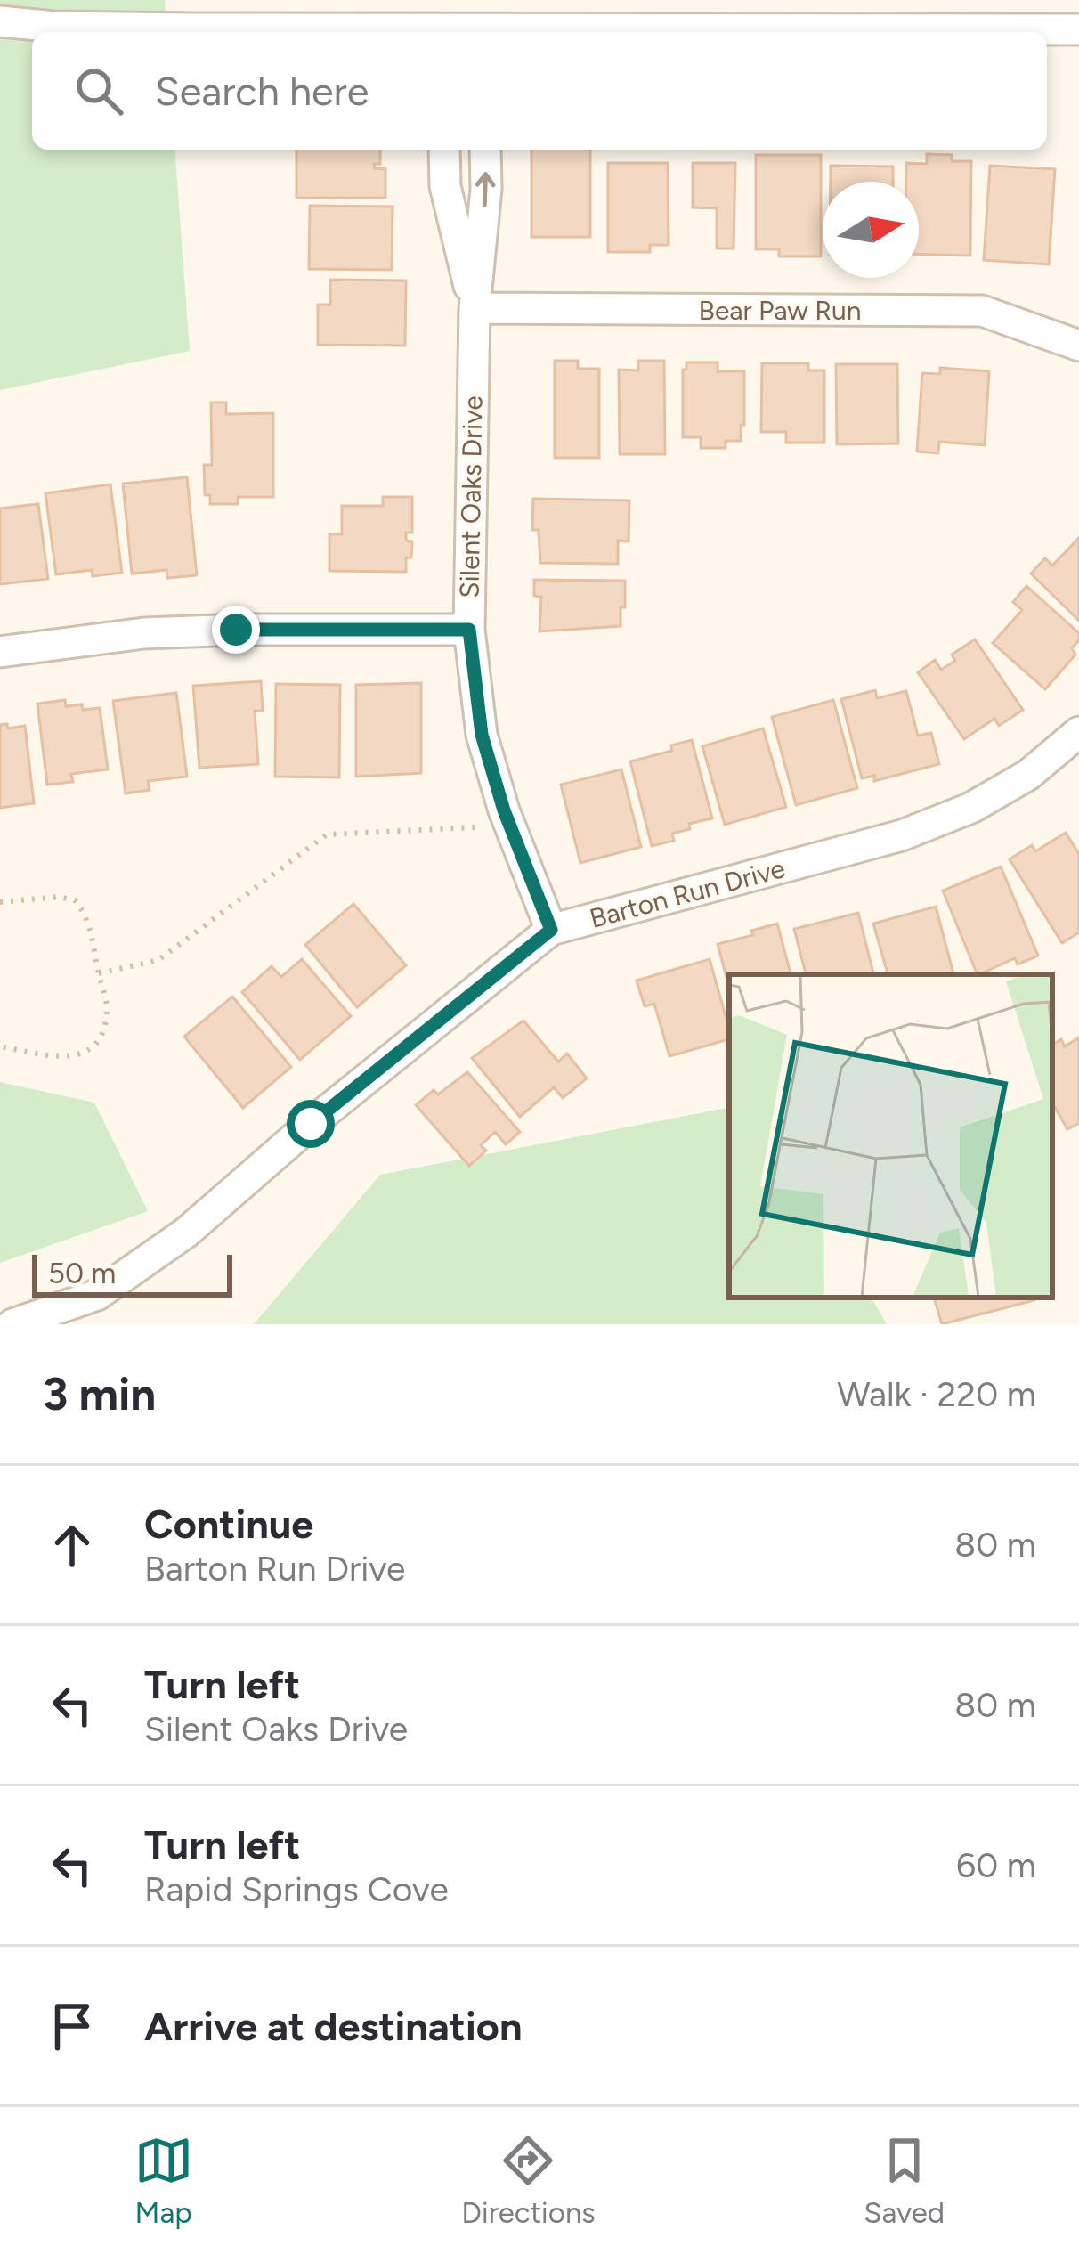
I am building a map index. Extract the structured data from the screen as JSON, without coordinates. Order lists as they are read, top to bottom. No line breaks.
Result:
{"streets":{"street":["Bear Paw Run","Silent Oaks Drive","Barton Run Drive"]},"crossings":[["Bear Paw Run","Silent Oaks Drive"],["Silent Oaks Drive","Barton Run Drive"]],"scale_bar":"50 m","north":"right","page":{"search":"Search here","scale":"50 m","heading":["3 min","Walk · 220 m"],"list":[["Continue","Barton Run Drive","80 m"],["Turn left","Silent Oaks Drive","80 m"],["Turn left","Rapid Springs Cove","60 m"],"Arrive at destination"],"nav":["Map","Directions","Saved"]}}
